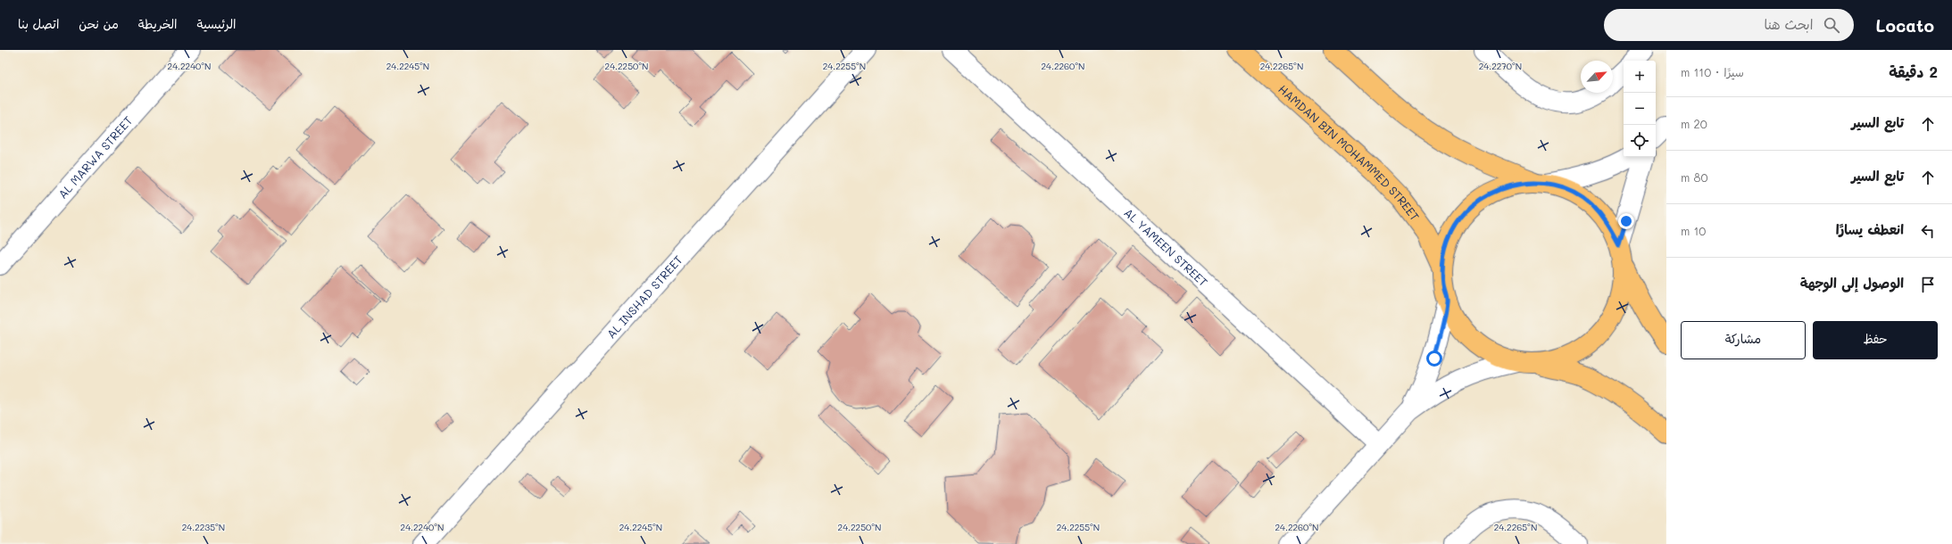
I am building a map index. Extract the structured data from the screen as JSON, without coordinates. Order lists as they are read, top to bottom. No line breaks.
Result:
{"streets":{"main road":["HAMDAN BIN MOHAMMED STREET"],"street":["AL MARWA STREET","AL YAMEEN STREET","AL INSHAD STREET"]},"north":"top right","page":{"header":"Locato","search":"ابحث هنا","nav":["الرئيسية","الخريطة","من نحن","اتصل بنا"],"heading":["2 دقيقة","سيرًا · 110 m"],"map_buttons":["+","−"],"list":[["تابع السير","20 m"],["تابع السير","80 m"],["انعطف يسارًا","10 m"],"الوصول إلى الوجهة"],"buttons":["حفظ","مشاركة"]},"coordinates":["24.2270°N","24.2240°N","24.2245°N","24.2250°N","24.2255°N","24.2260°N","24.2265°N","24.2235°N"]}
